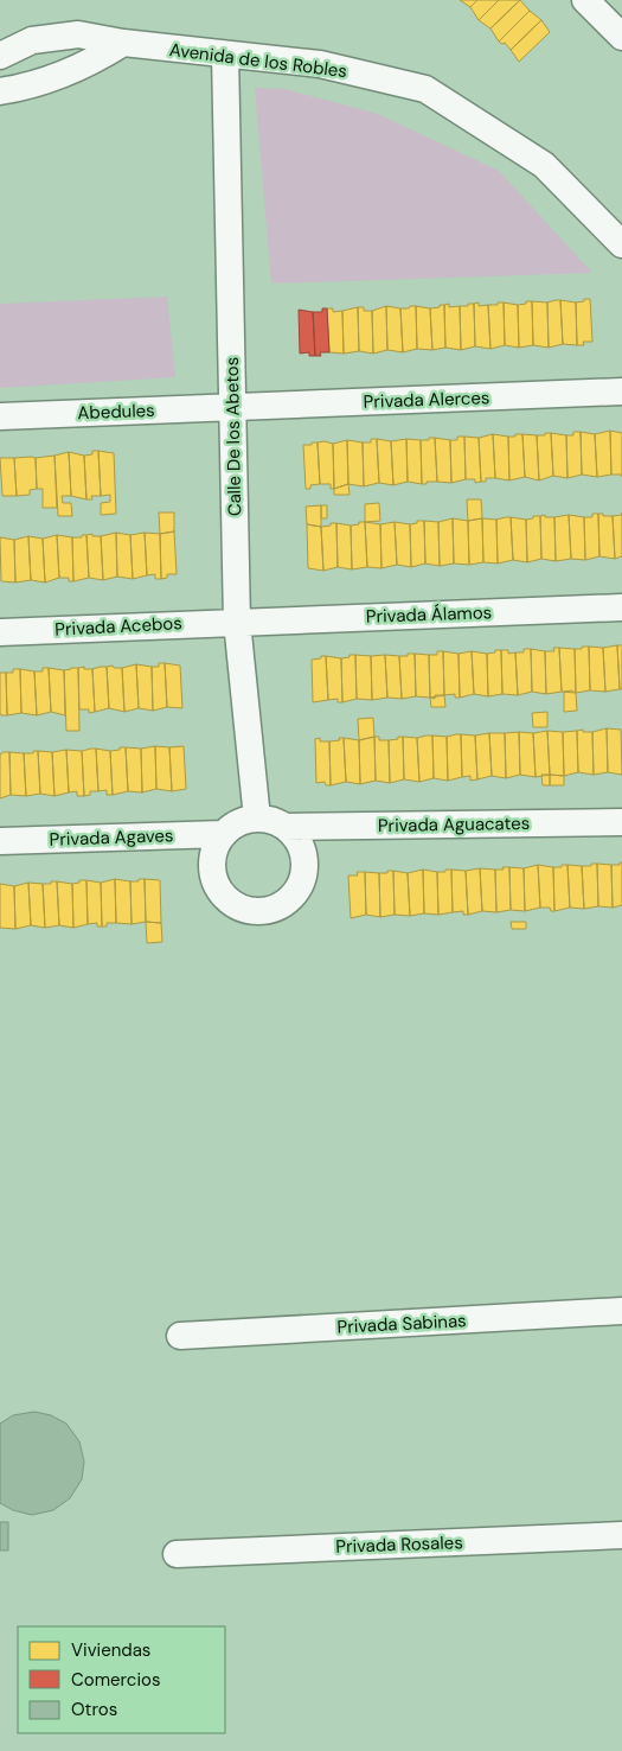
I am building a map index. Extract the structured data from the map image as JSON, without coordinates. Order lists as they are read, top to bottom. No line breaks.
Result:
{"streets":{"street":["Avenida de los Robles","Privada Alerces","Abedules","Calle De los Abetos","Privada Álamos","Privada Acebos","Privada Aguacates","Privada Agaves","Privada Sabinas","Privada Rosales"]},"crossings":[["Avenida de los Robles","Calle De los Abetos"],["Privada Alerces","Abedules"],["Privada Alerces","Calle De los Abetos"],["Abedules","Calle De los Abetos"],["Calle De los Abetos","Privada Álamos"],["Calle De los Abetos","Privada Acebos"],["Calle De los Abetos","Privada Aguacates"],["Calle De los Abetos","Privada Agaves"],["Privada Álamos","Privada Acebos"],["Privada Aguacates","Privada Agaves"]],"legend":["Viviendas","Comercios","Otros"]}
